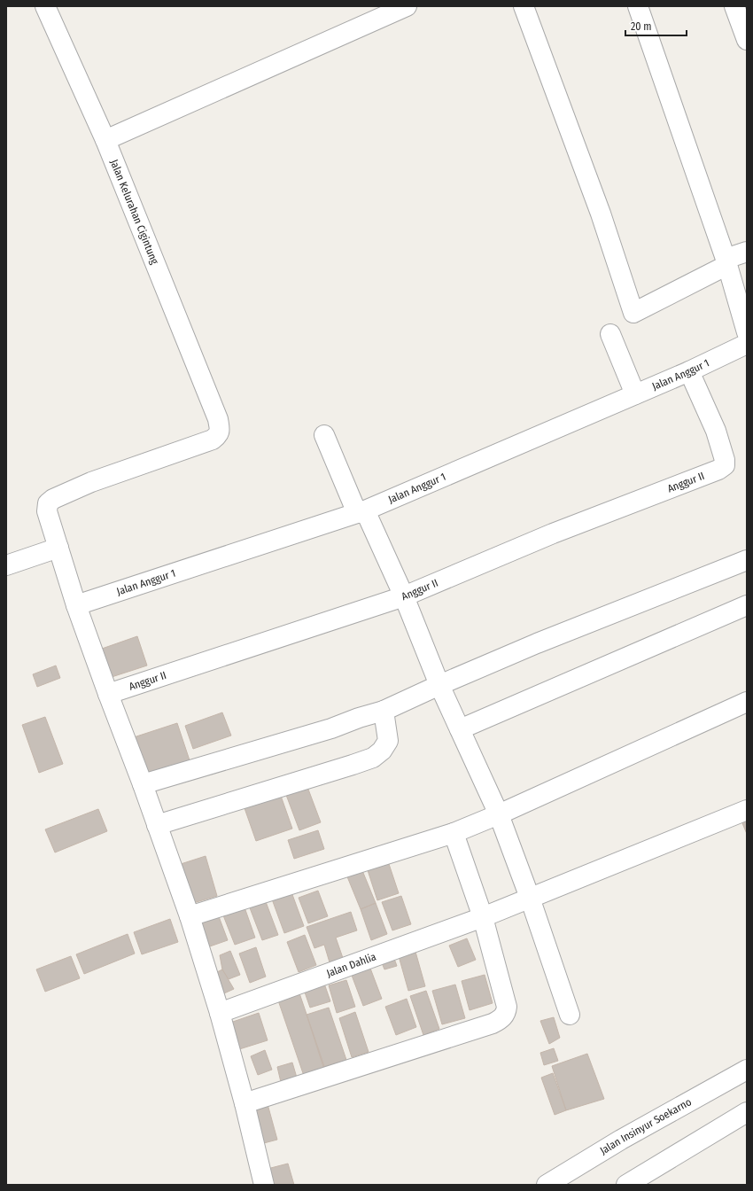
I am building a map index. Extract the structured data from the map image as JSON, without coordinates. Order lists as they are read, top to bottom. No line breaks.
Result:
{"streets":{"street":["Jalan Kelurahan Cigintung","Jalan Anggur 1","Anggur II","Jalan Dahlia","Jalan Insinyur Soekarno"]},"crossings":[["Jalan Anggur 1","Anggur II"]],"scale_bar":"20 m"}
